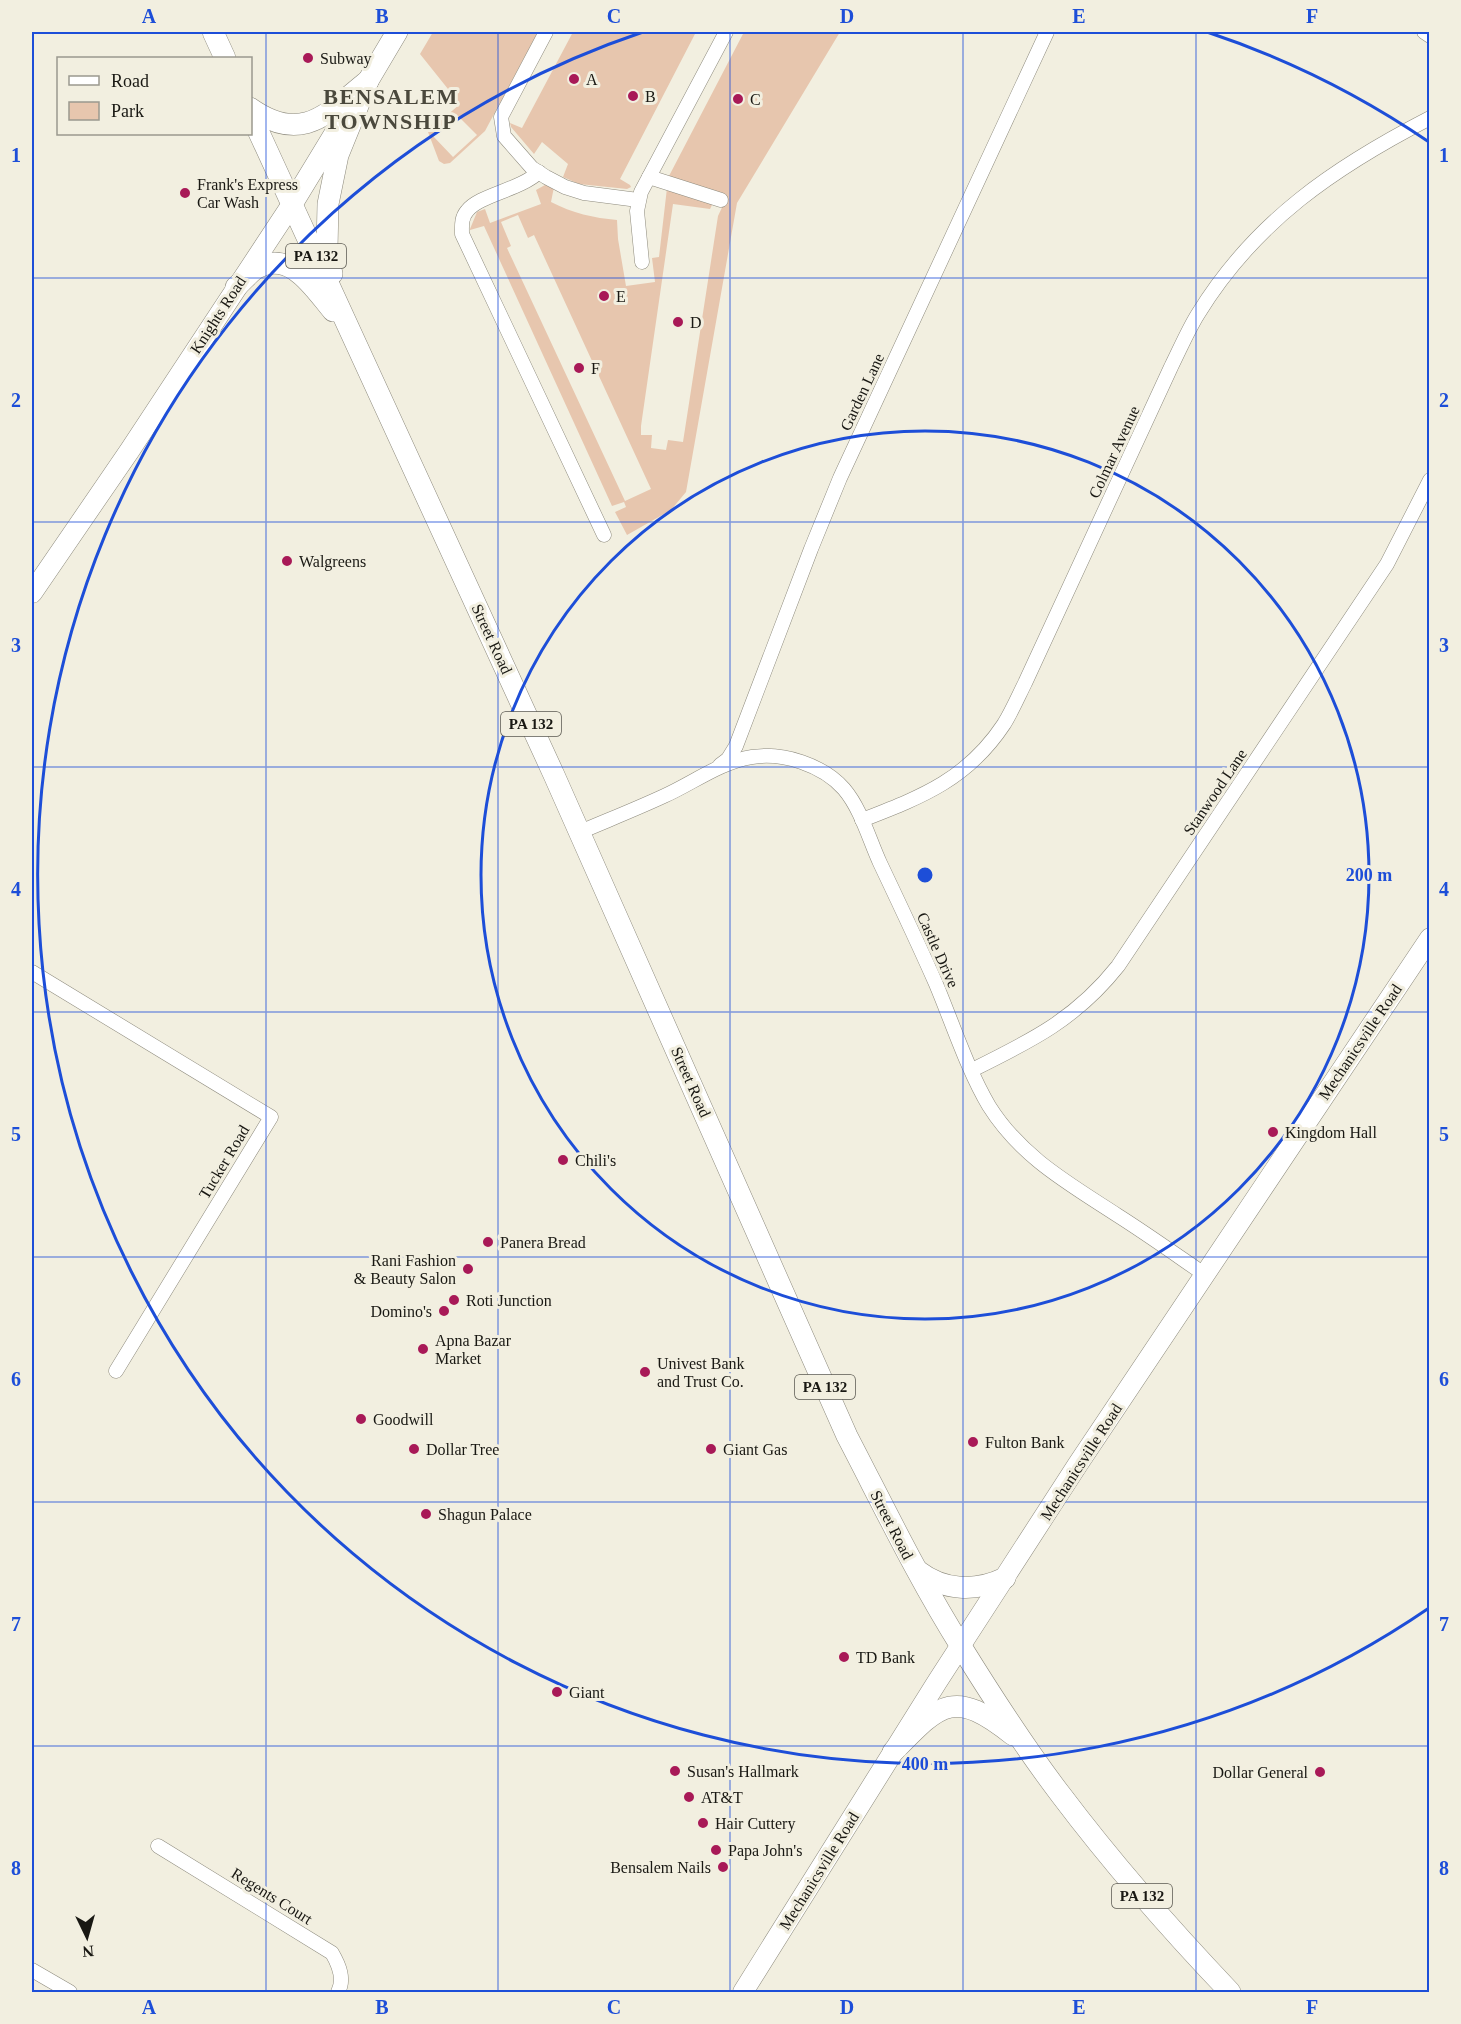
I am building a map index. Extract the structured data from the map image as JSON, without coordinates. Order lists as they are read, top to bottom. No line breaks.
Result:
{"streets":{"main road":["PA 132","Knights Road","Street Road"],"street":["Garden Lane","Colmar Avenue","Stanwood Lane","Castle Drive","Mechanicsville Road","Tucker Road","Regents Court"]},"crossings":[["Knights Road","Street Road"],["Garden Lane","Castle Drive"],["Colmar Avenue","Castle Drive"],["Street Road","Castle Drive"],["Street Road","Mechanicsville Road"],["Stanwood Lane","Castle Drive"],["Castle Drive","Mechanicsville Road"]],"districts":["BENSALEM TOWNSHIP"],"places":["Subway","A","B","C","Frank's Express Car Wash","E","D","F","Walgreens","Kingdom Hall","Chili's","Panera Bread","Rani Fashion & Beauty Salon","Roti Junction","Domino's","Apna Bazar Market","Univest Bank and Trust Co.","Goodwill","Fulton Bank","Dollar Tree","Giant Gas","Shagun Palace","TD Bank","Giant","Susan's Hallmark","Dollar General","AT&T","Hair Cuttery","Papa John's","Bensalem Nails"],"legend":["Road","Park"],"north":"bottom","grid":{"columns":["A","B","C","D","E","F"],"rows":["1","2","3","4","5","6","7","8"]},"rings":["200 m","400 m"]}
